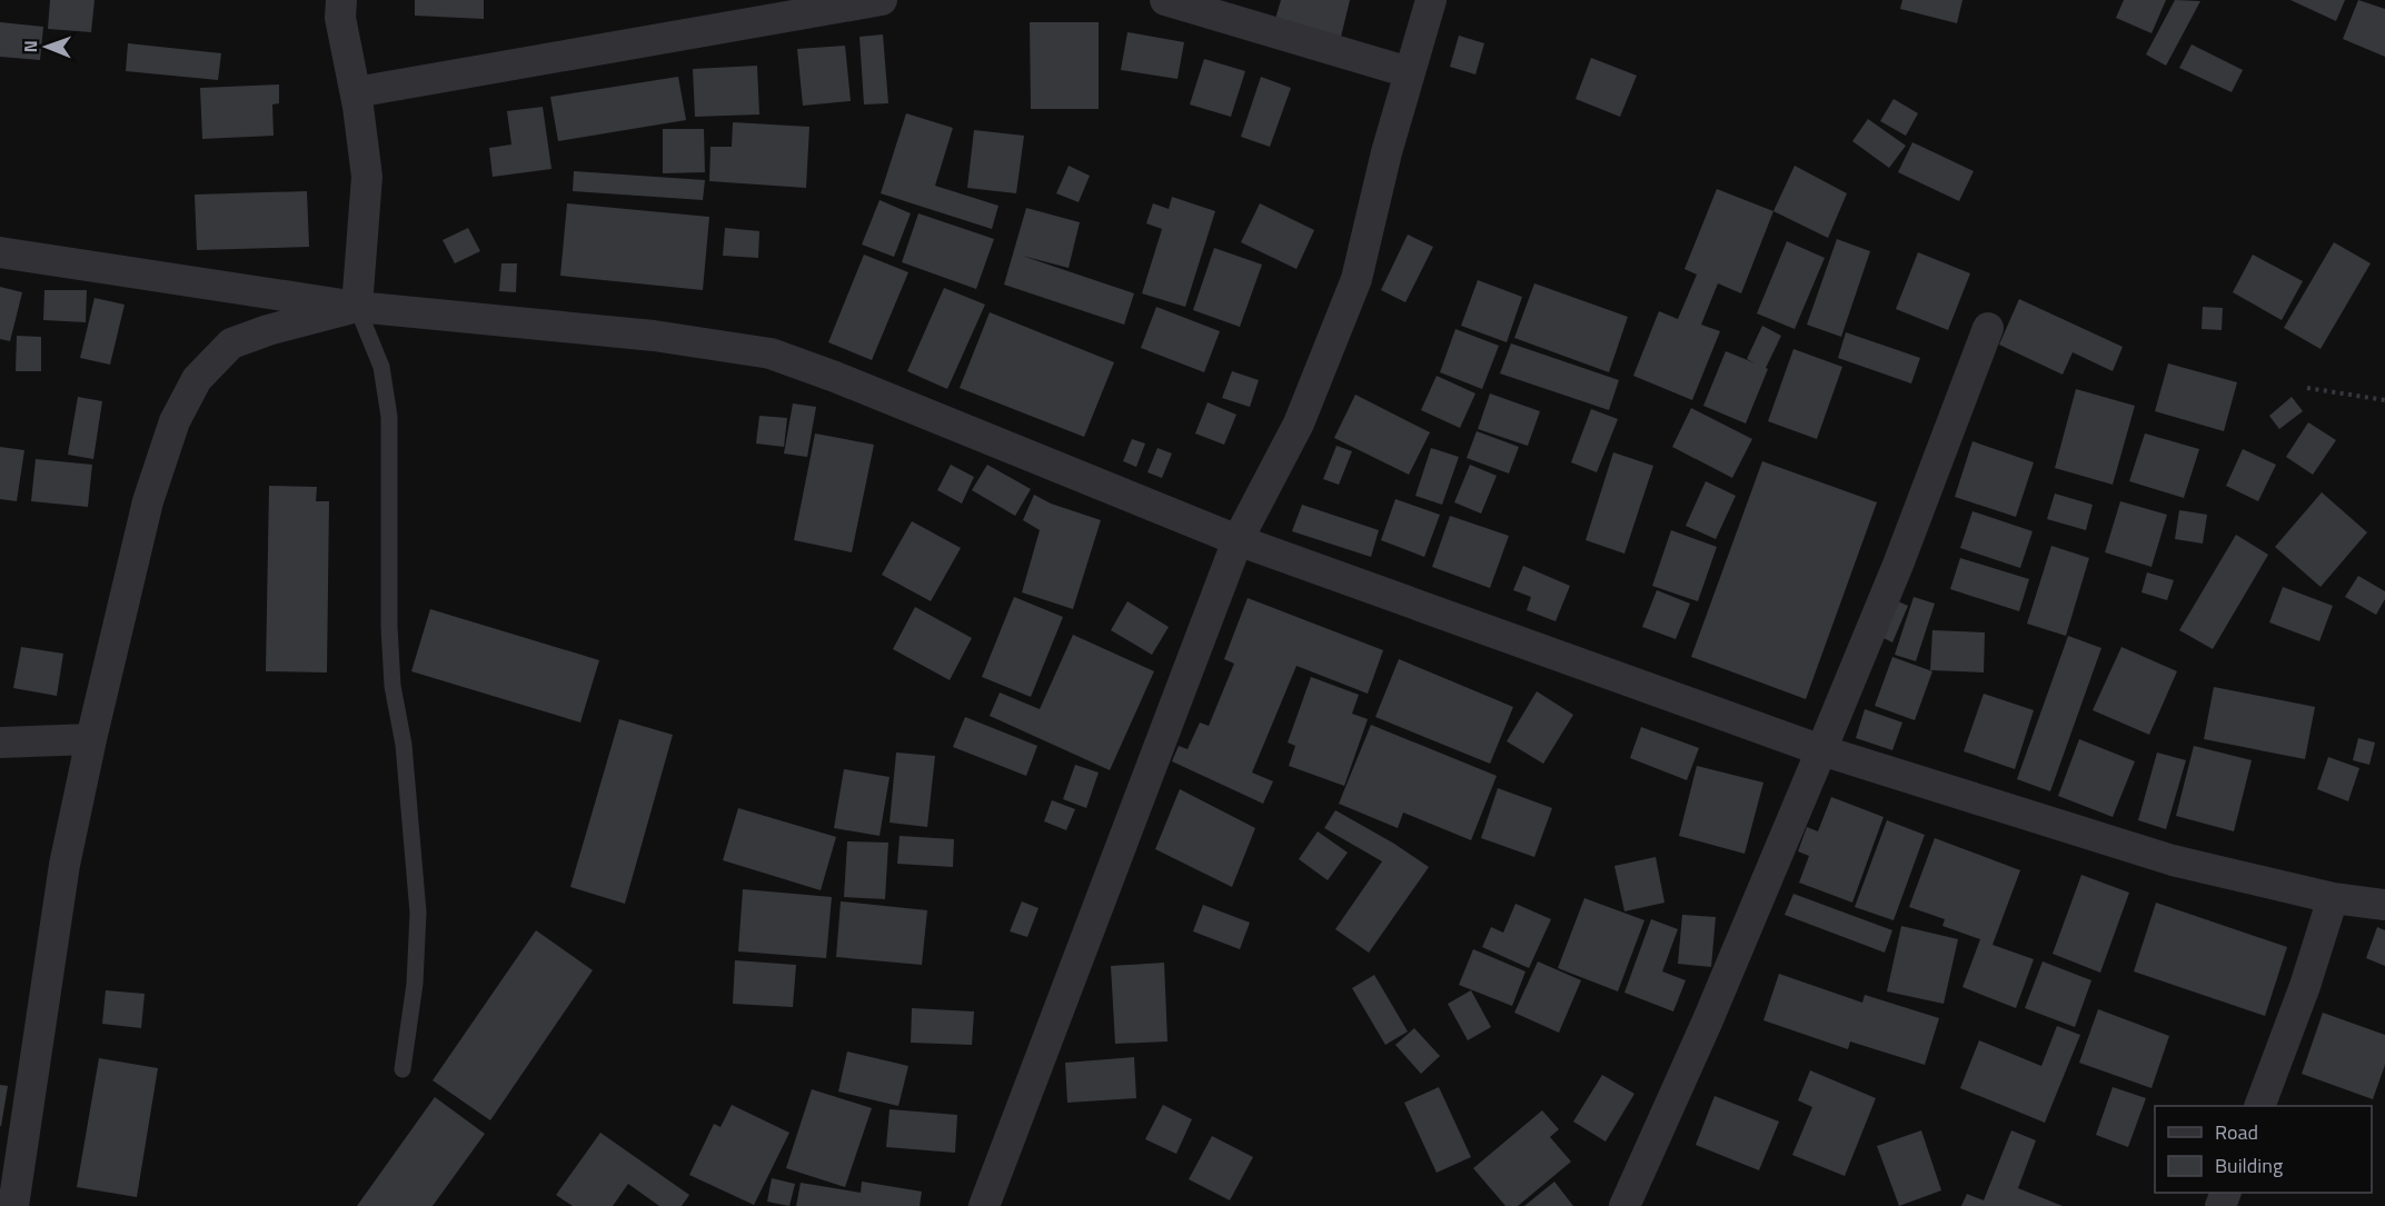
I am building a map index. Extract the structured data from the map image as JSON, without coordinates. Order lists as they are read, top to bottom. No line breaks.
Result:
{"legend":["Road","Building"],"north":"left"}
